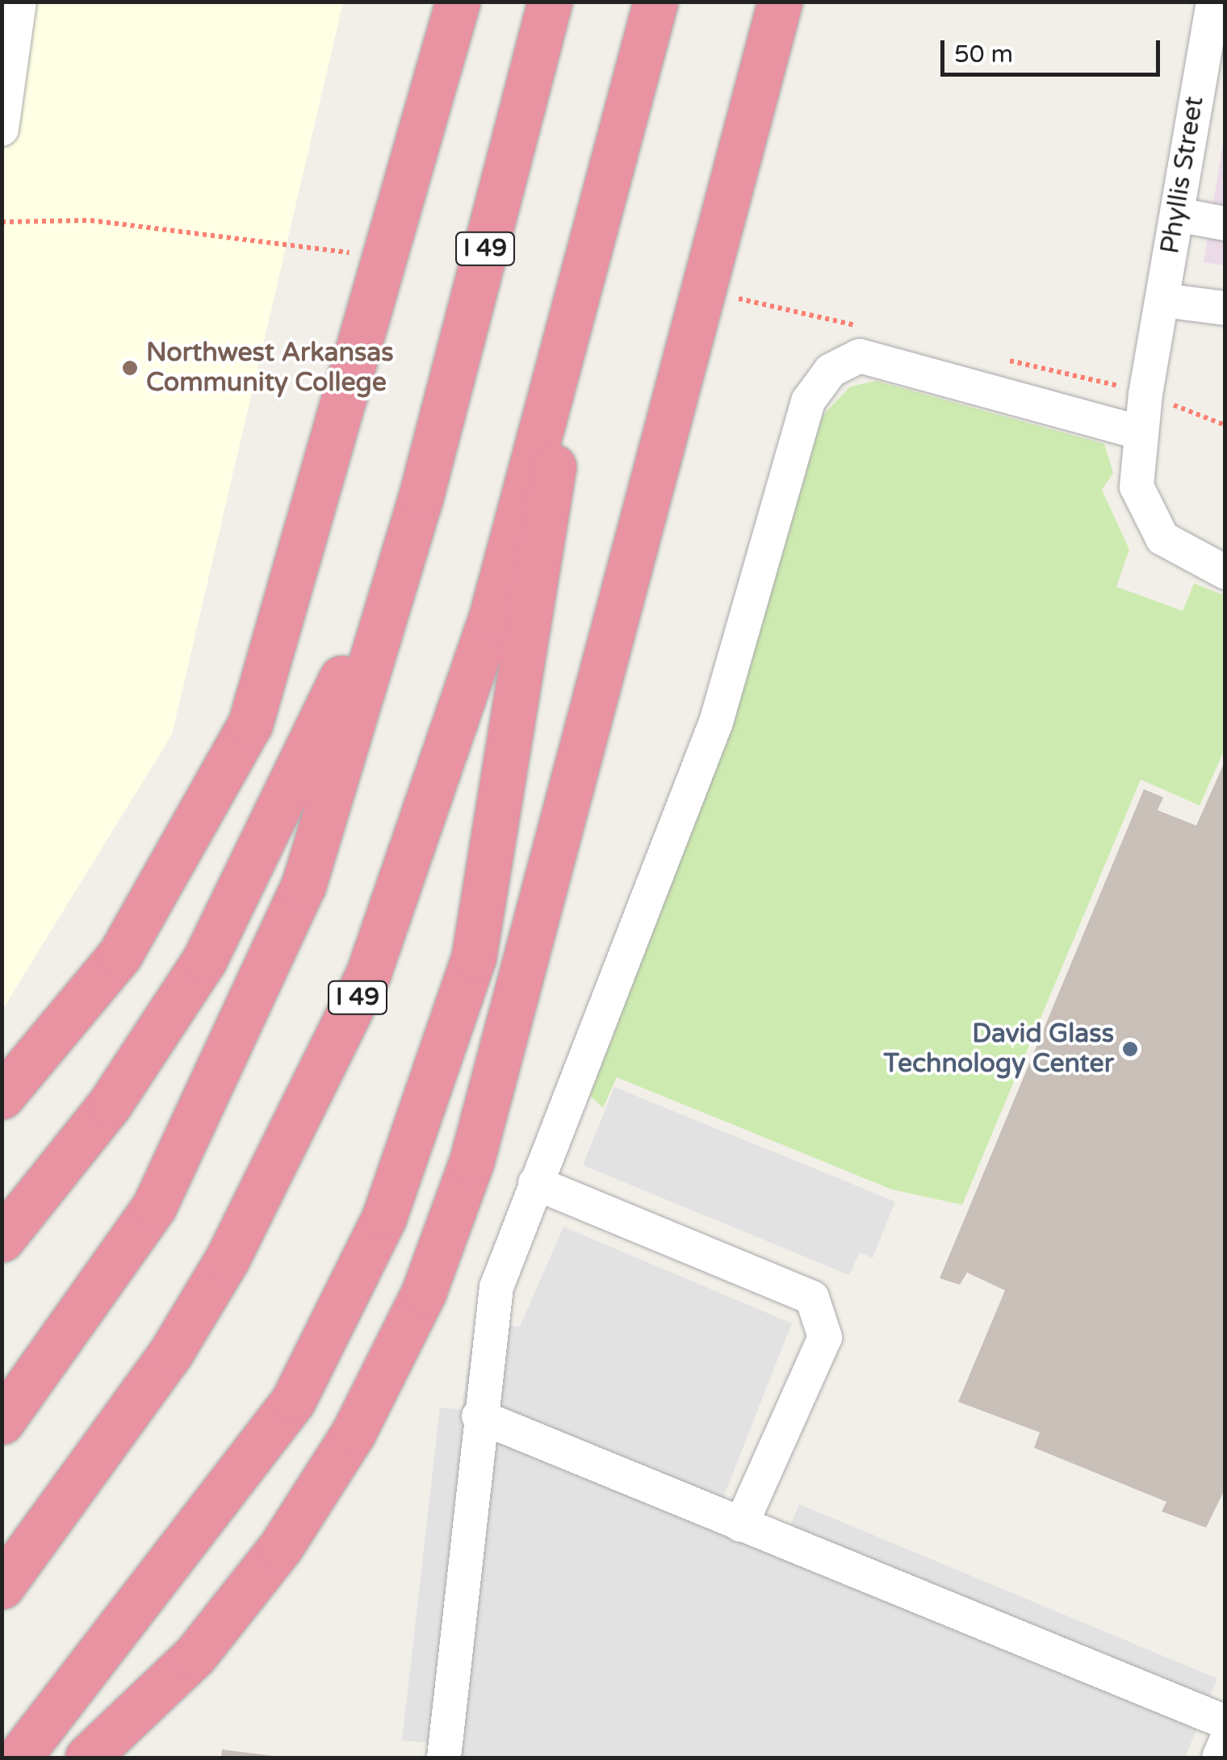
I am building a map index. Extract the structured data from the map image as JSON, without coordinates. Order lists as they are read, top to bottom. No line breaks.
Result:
{"streets":{"highway":["I 49"],"street":["Phyllis Street"]},"places":["Northwest Arkansas Community College","David Glass Technology Center"],"scale_bar":"50 m"}
